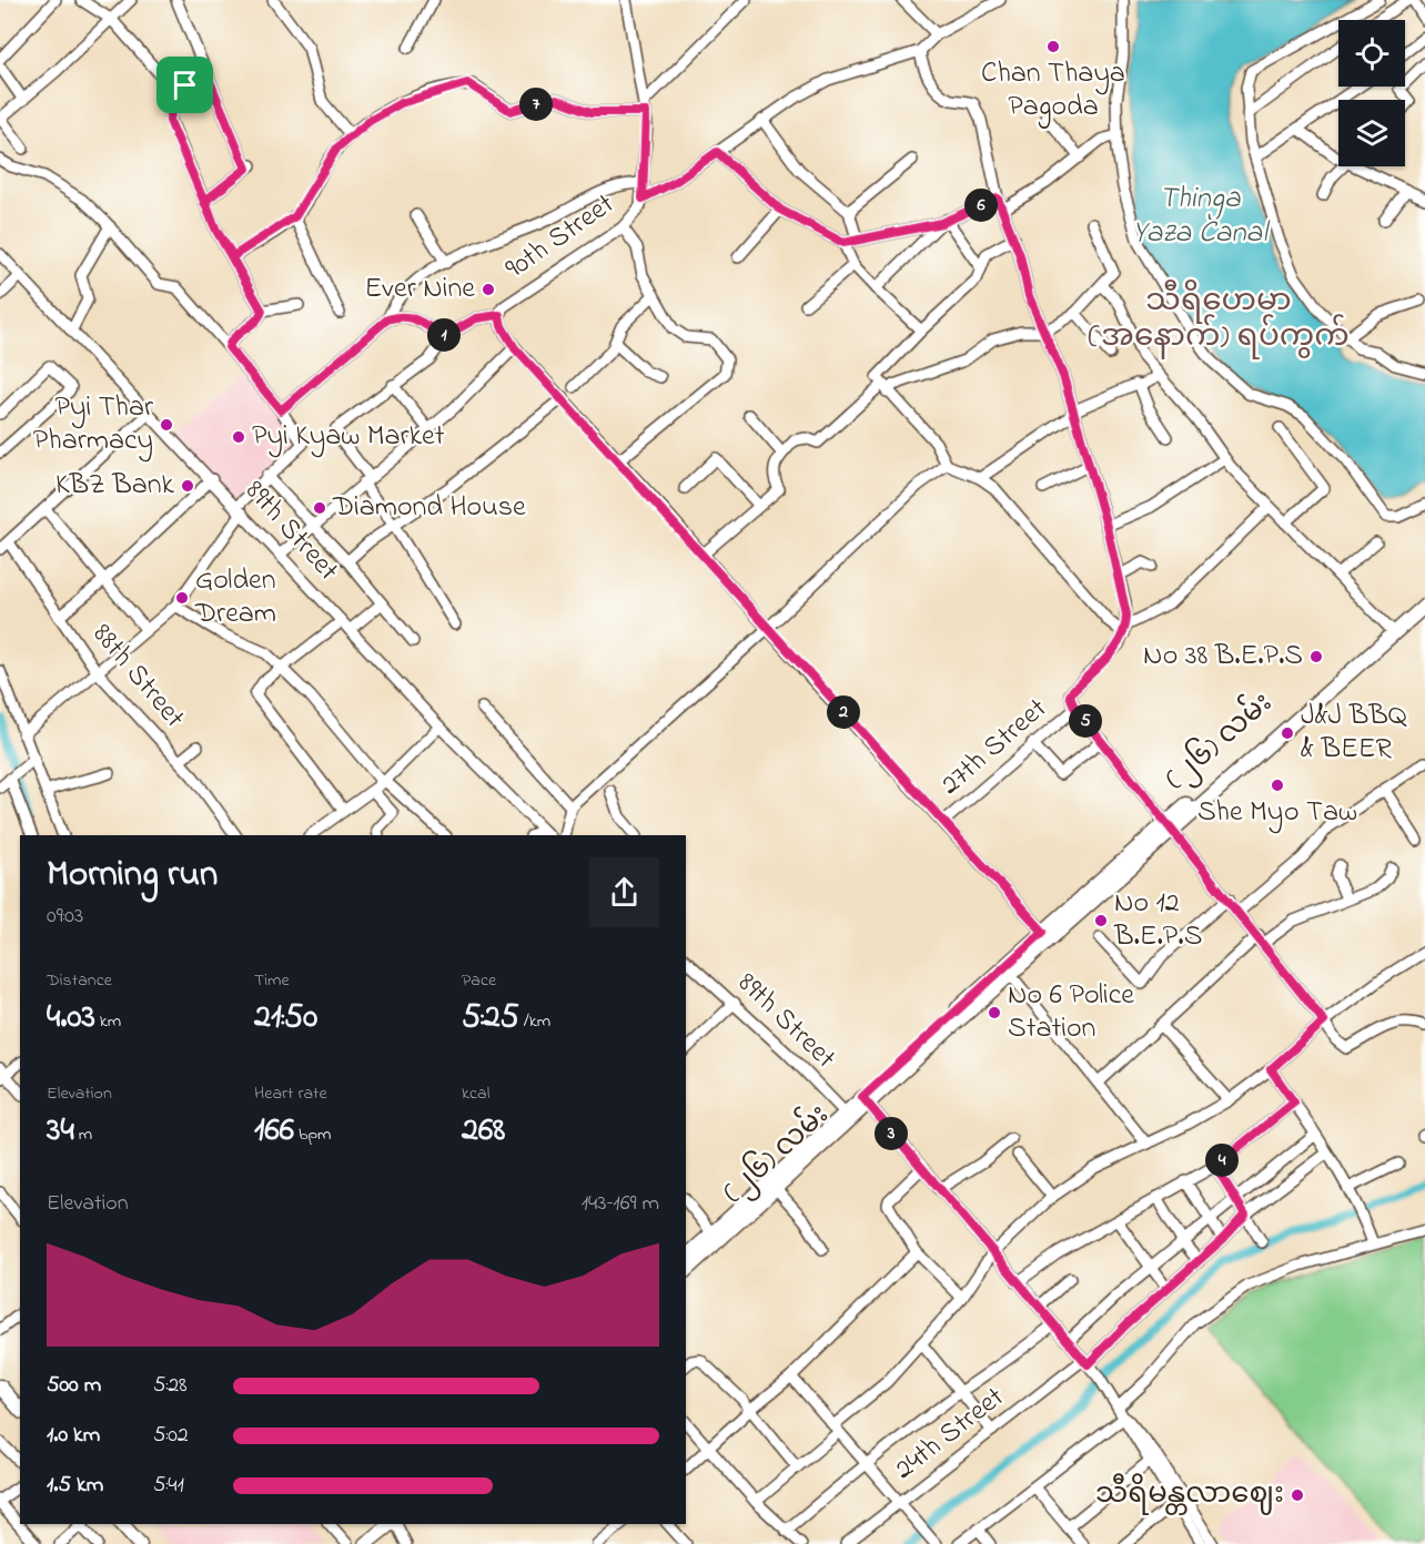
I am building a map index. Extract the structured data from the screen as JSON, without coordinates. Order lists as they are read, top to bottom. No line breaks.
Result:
{"streets":{"main road":["(၂၆) လမ်း"],"street":["90th Street","89th Street","88th Street","27th Street","24th Street"]},"crossings":[["90th Street","(၂၆) လမ်း"],["90th Street","27th Street"],["89th Street","(၂၆) လမ်း"]],"districts":["သီရိဟေမာ (အနောက်) ရပ်ကွက်"],"water":["Thinga Yaza Canal"],"places":["Chan Thaya Pagoda","Ever Nine","Pyi Thar Pharmacy","Pyi Kyaw Market","KBZ Bank","Diamond House","Golden Dream","No 38 B.E.P.S","J&J BBQ & BEER","She Myo Taw","No 12 B.E.P.S","No 6 Police Station","သီရိမန္တလာဈေး"],"page":{"pins":["7","6","1","2","5","3","4"],"heading":["Morning run","09:03"],"stats":[["Distance","4.03 km"],["Time","21:50"],["Pace","5:25 /km"],["Elevation","34 m"],["Heart rate","166 bpm"],["kcal","268"]],"chart":["Elevation","143–169 m"],"list":[{"name":"500 m","note":"5:28"},{"name":"1.0 km","note":"5:02"},{"name":"1.5 km","note":"5:41"}]}}
